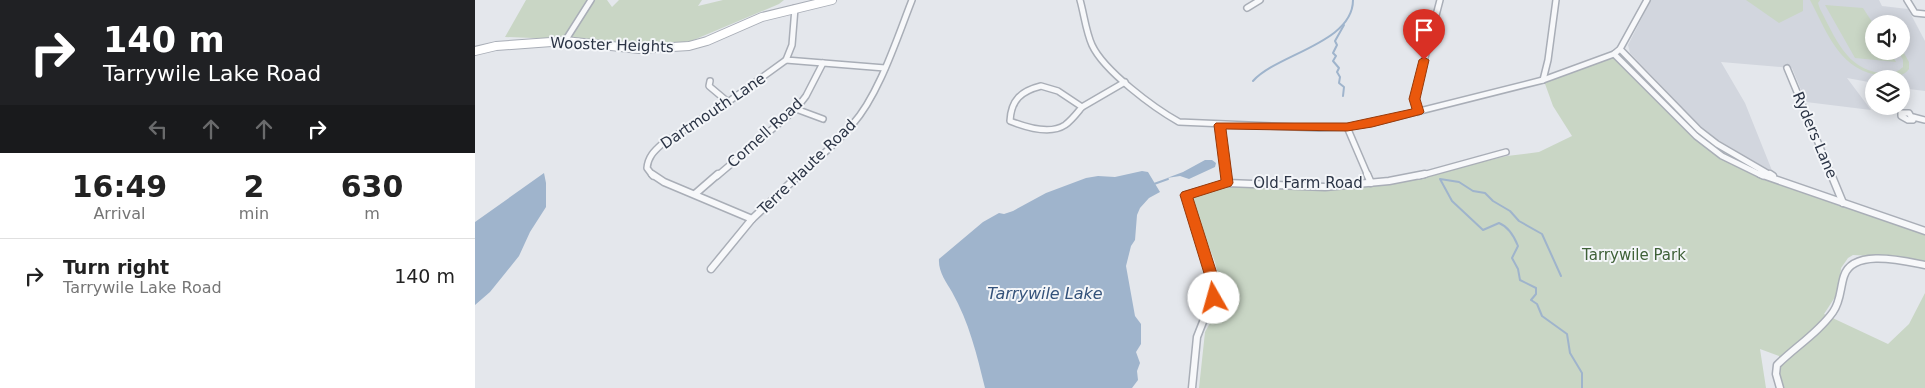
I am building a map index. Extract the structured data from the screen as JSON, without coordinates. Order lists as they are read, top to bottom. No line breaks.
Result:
{"streets":{"main road":["Wooster Heights"],"street":["Dartmouth Lane","Cornell Road","Ryders Lane","Terre Haute Road","Old Farm Road"]},"crossings":[["Dartmouth Lane","Cornell Road"],["Dartmouth Lane","Terre Haute Road"]],"water":["Tarrywile Lake"],"parks":["Tarrywile Park"],"page":{"turn":["140 m","Tarrywile Lake Road"],"eta":["16:49","Arrival","2","min","630","m"],"list":[{"name":"Turn right","note":"Tarrywile Lake Road","value":"140 m"}]}}
